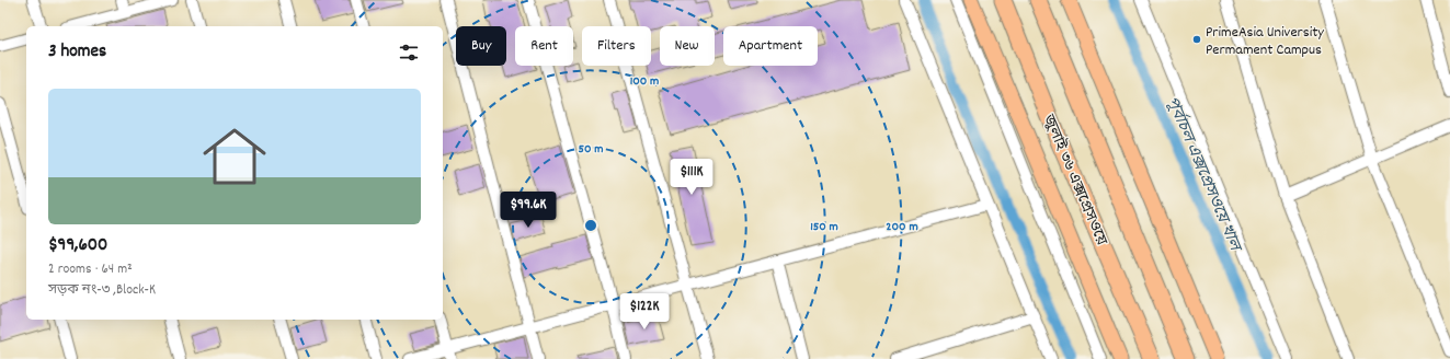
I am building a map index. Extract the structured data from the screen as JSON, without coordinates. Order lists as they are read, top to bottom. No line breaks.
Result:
{"streets":{"highway":["জুলাই ৩৬ এক্সপ্রেসওয়ে"]},"water":["পূর্বাচল এক্সপ্রেসওয়ে খাল"],"places":["PrimeAsia University Permament Campus"],"page":{"chip":["Buy","Rent","Filters","New","Apartment"],"heading":"3 homes","list":[{"name":"$99,600","note":"2 rooms · 64 m² · সড়ক নং-৩ ,Block-K"}],"price":["$111K","$99.6K","$122K"]},"rings":["100 m","50 m","150 m","200 m"]}
